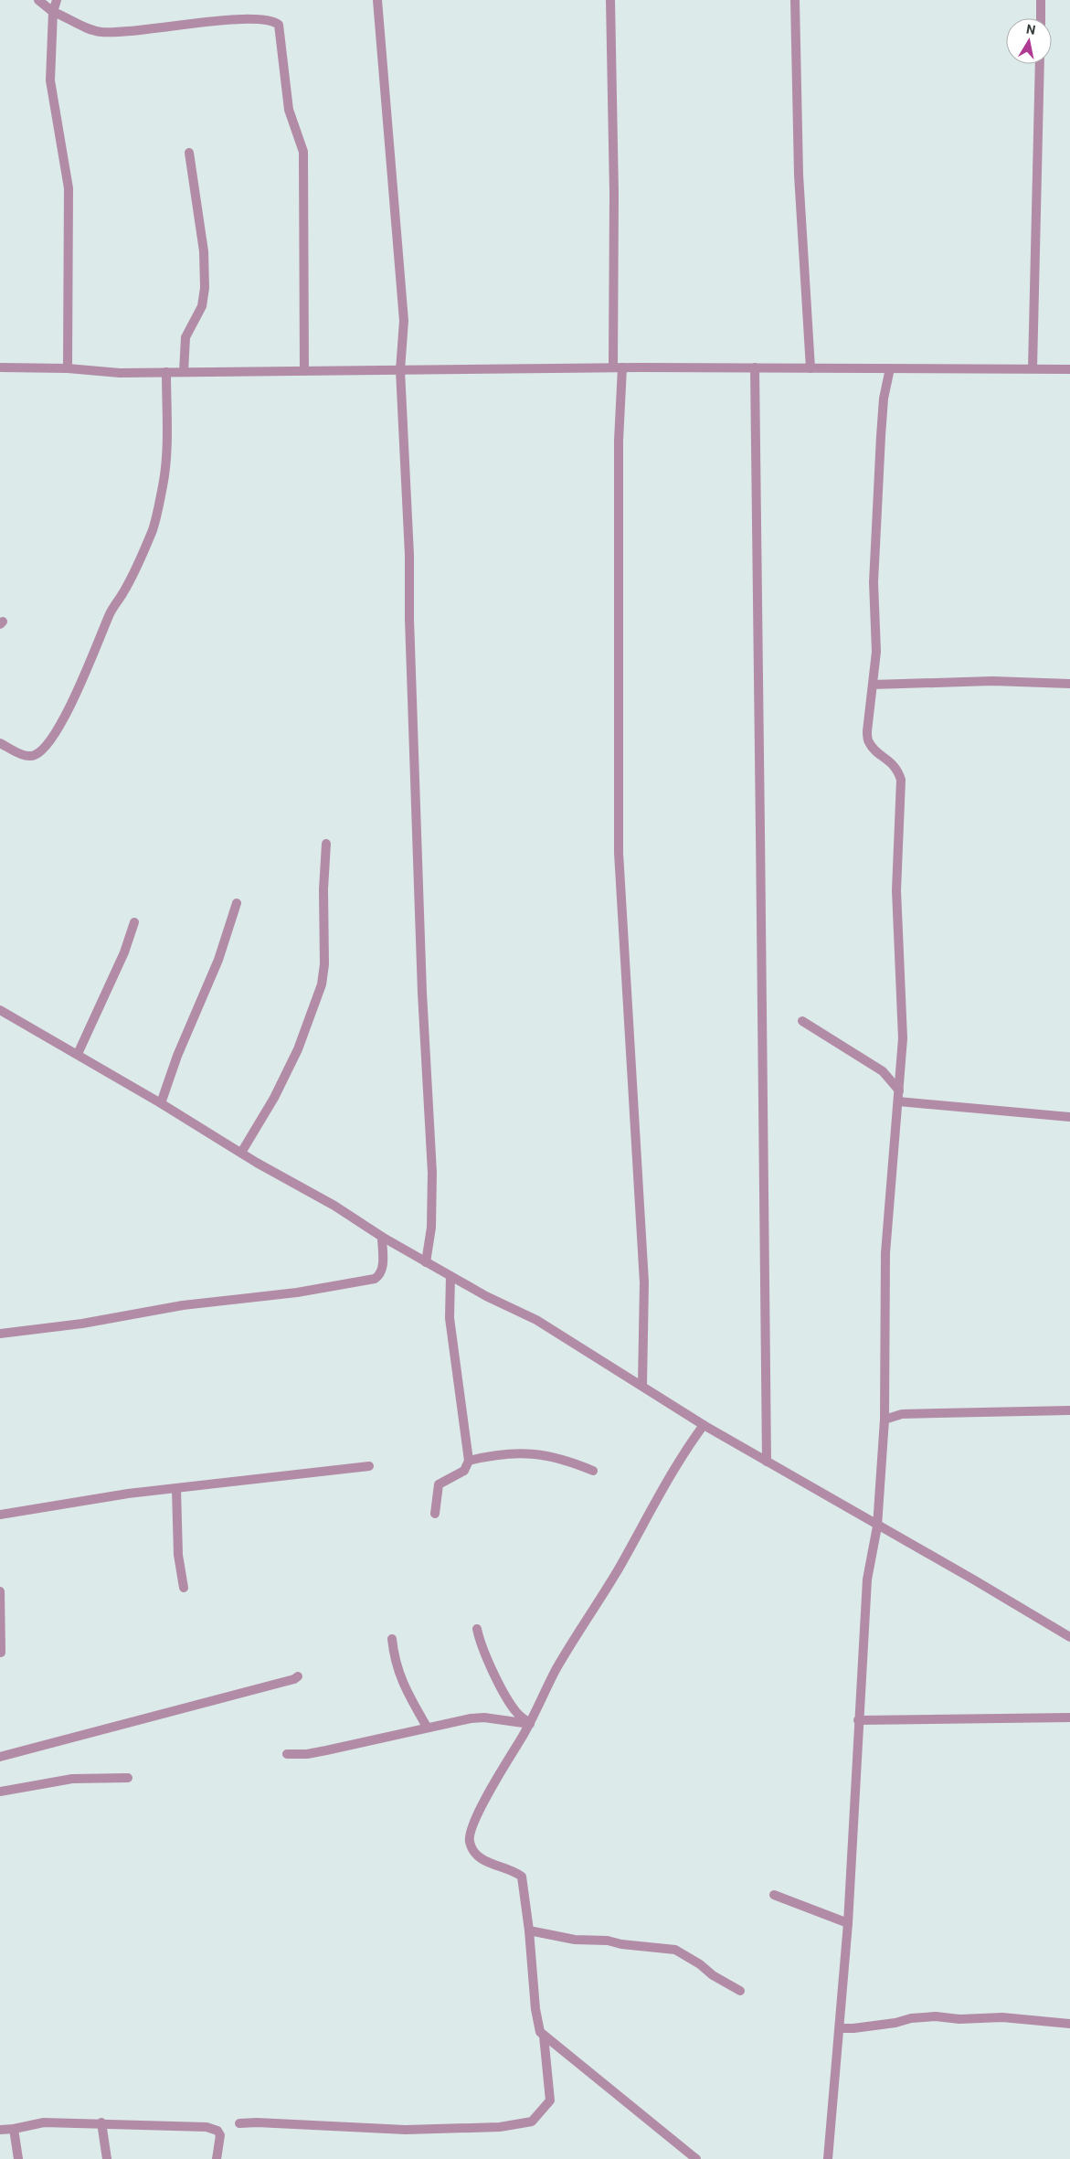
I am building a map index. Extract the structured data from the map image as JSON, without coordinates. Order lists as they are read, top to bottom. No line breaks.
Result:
{"north":"top"}
